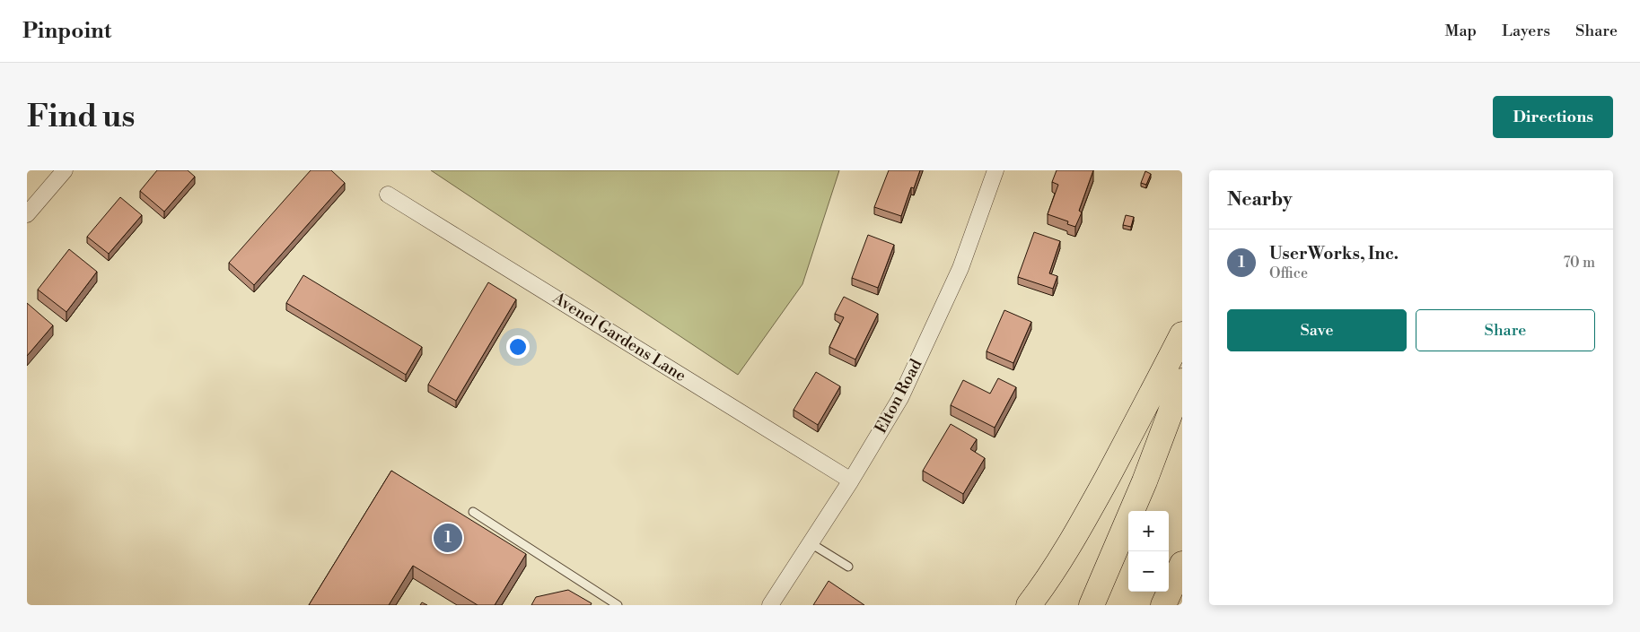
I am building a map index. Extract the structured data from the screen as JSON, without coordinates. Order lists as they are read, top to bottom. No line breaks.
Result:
{"streets":{"street":["Avenel Gardens Lane","Elton Road"]},"crossings":[["Avenel Gardens Lane","Elton Road"]],"page":{"header":"Pinpoint","nav":["Map","Layers","Share"],"buttons":["Directions",["Save","Share"]],"title":"Find us","heading":"Nearby","list":[{"mark":"1","name":"UserWorks, Inc.","note":"Office","value":"70 m"}],"map_buttons":["+","−"],"pins":"1"}}
